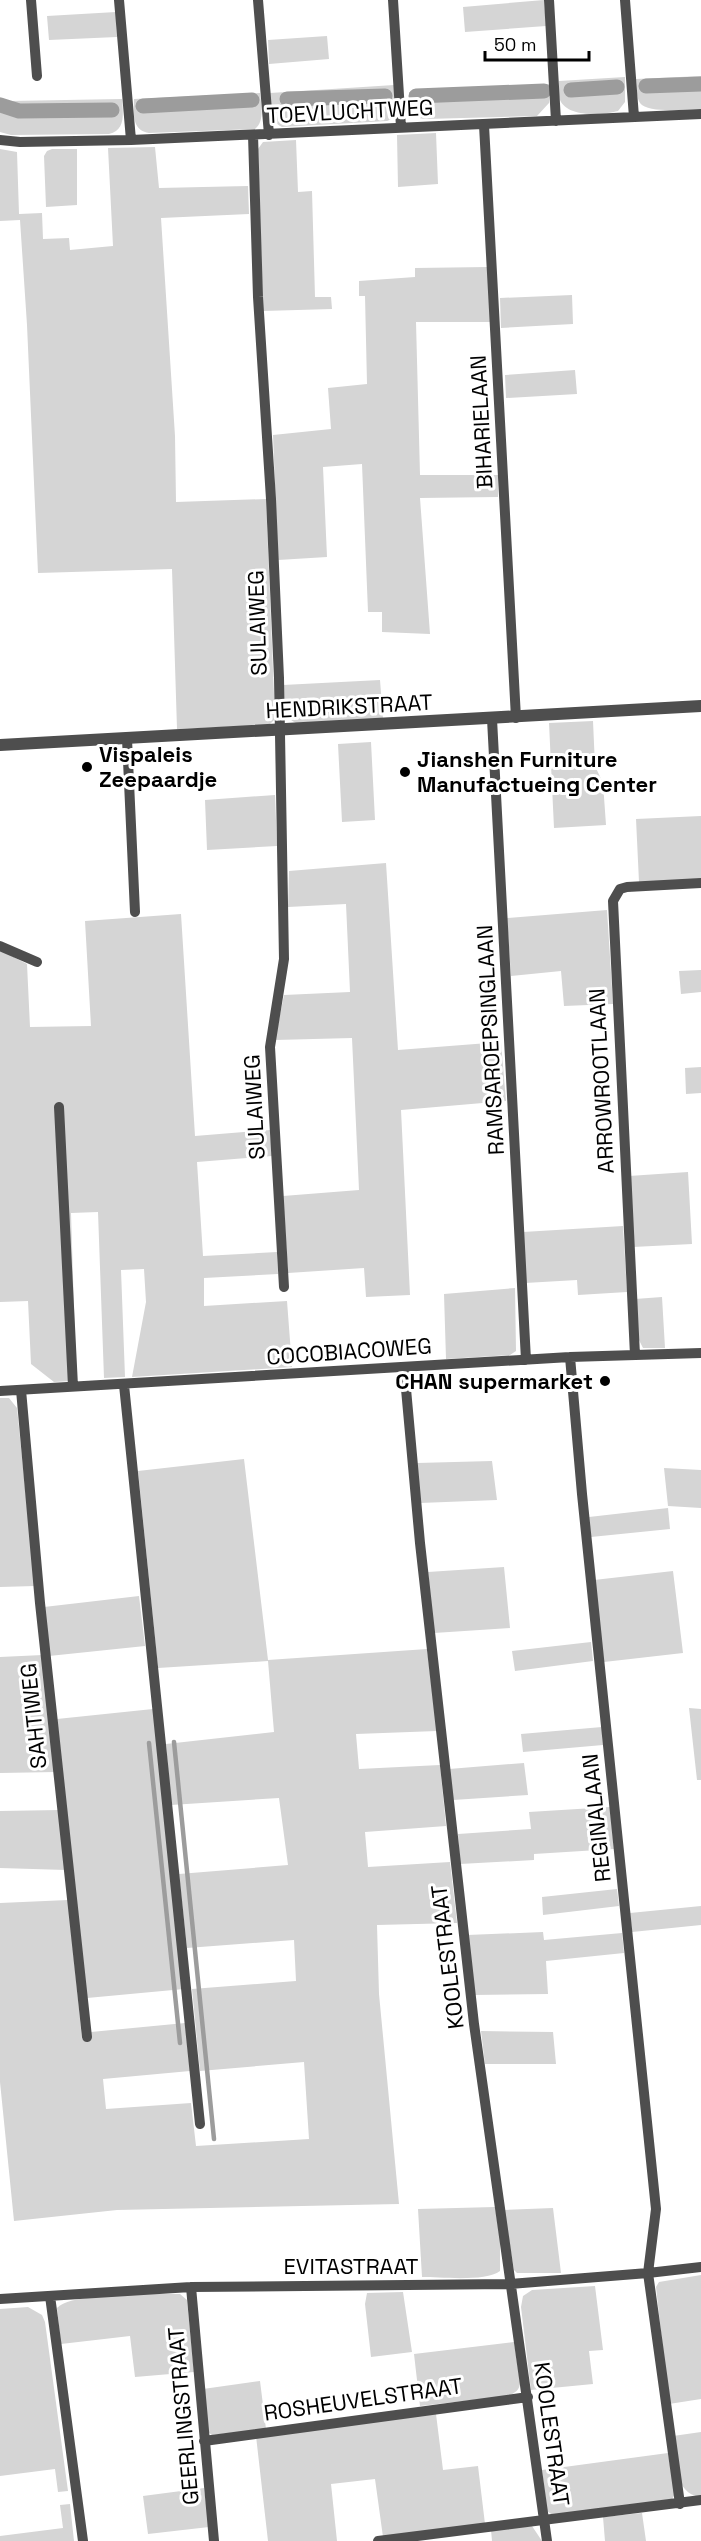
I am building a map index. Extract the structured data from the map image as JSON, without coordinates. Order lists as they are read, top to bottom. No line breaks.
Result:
{"streets":{"street":["TOEVLUCHTWEG","BIHARIELAAN","SULAIWEG","HENDRIKSTRAAT","RAMSAROEPSINGLAAN","ARROWROOTLAAN","COCOBIACOWEG","SAHTIWEG","REGINALAAN","KOOLESTRAAT","EVITASTRAAT","ROSHEUVELSTRAAT","GEERLINGSTRAAT"]},"crossings":[["TOEVLUCHTWEG","BIHARIELAAN"],["TOEVLUCHTWEG","SULAIWEG"],["BIHARIELAAN","HENDRIKSTRAAT"],["SULAIWEG","HENDRIKSTRAAT"],["HENDRIKSTRAAT","RAMSAROEPSINGLAAN"],["RAMSAROEPSINGLAAN","COCOBIACOWEG"],["ARROWROOTLAAN","COCOBIACOWEG"],["COCOBIACOWEG","SAHTIWEG"],["COCOBIACOWEG","REGINALAAN"],["COCOBIACOWEG","KOOLESTRAAT"],["REGINALAAN","EVITASTRAAT"],["KOOLESTRAAT","EVITASTRAAT"],["KOOLESTRAAT","ROSHEUVELSTRAAT"],["EVITASTRAAT","GEERLINGSTRAAT"],["ROSHEUVELSTRAAT","GEERLINGSTRAAT"]],"places":["Vispaleis Zeepaardje","Jianshen Furniture Manufactueing Center","CHAN supermarket"],"scale_bar":"50 m"}
